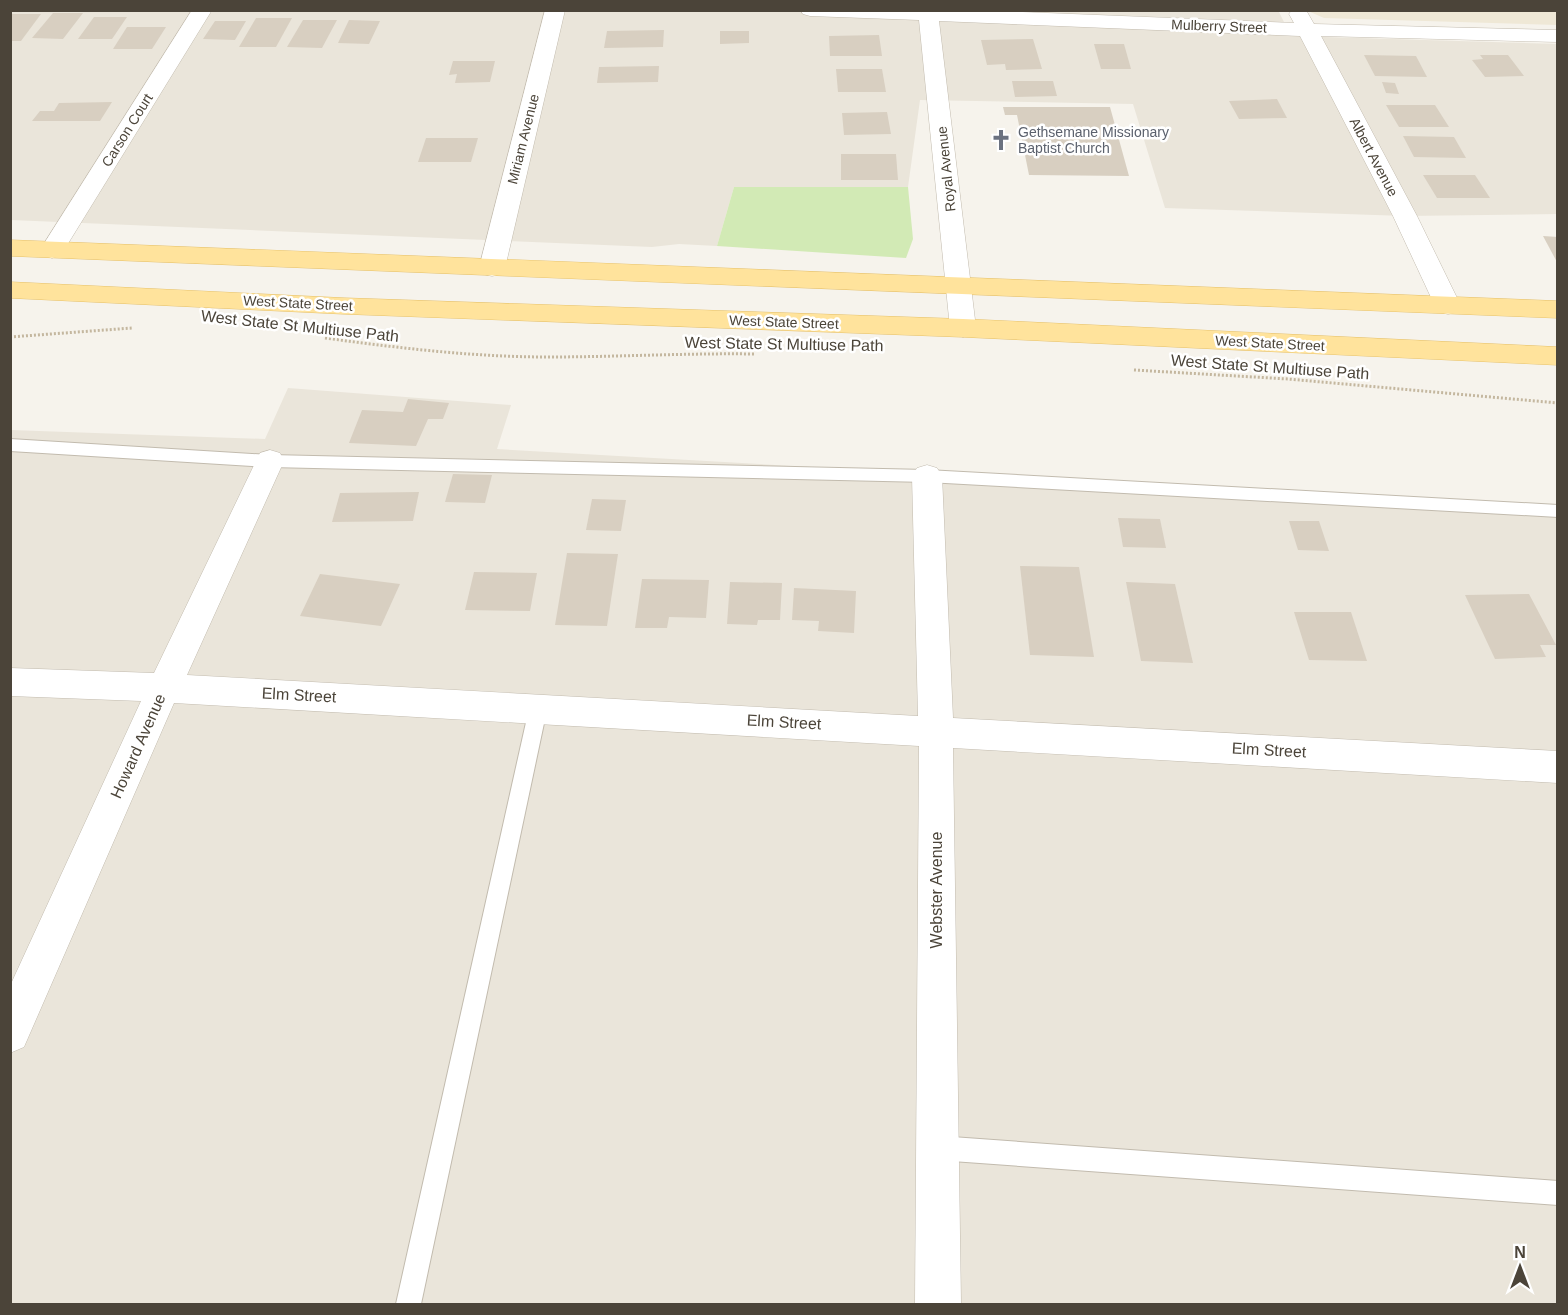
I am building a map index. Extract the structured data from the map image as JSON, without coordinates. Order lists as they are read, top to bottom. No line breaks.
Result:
{"streets":{"main road":["West State Street"],"street":["Mulberry Street","Carson Court","Miriam Avenue","Albert Avenue","Royal Avenue","Elm Street","Howard Avenue","Webster Avenue"],"path":["West State St Multiuse Path"]},"crossings":[["Mulberry Street","Albert Avenue"],["Mulberry Street","Royal Avenue"],["Royal Avenue","West State Street"],["Elm Street","Howard Avenue"],["Elm Street","Webster Avenue"]],"places":{"church":["Gethsemane Missionary Baptist Church"]},"north":"top"}
